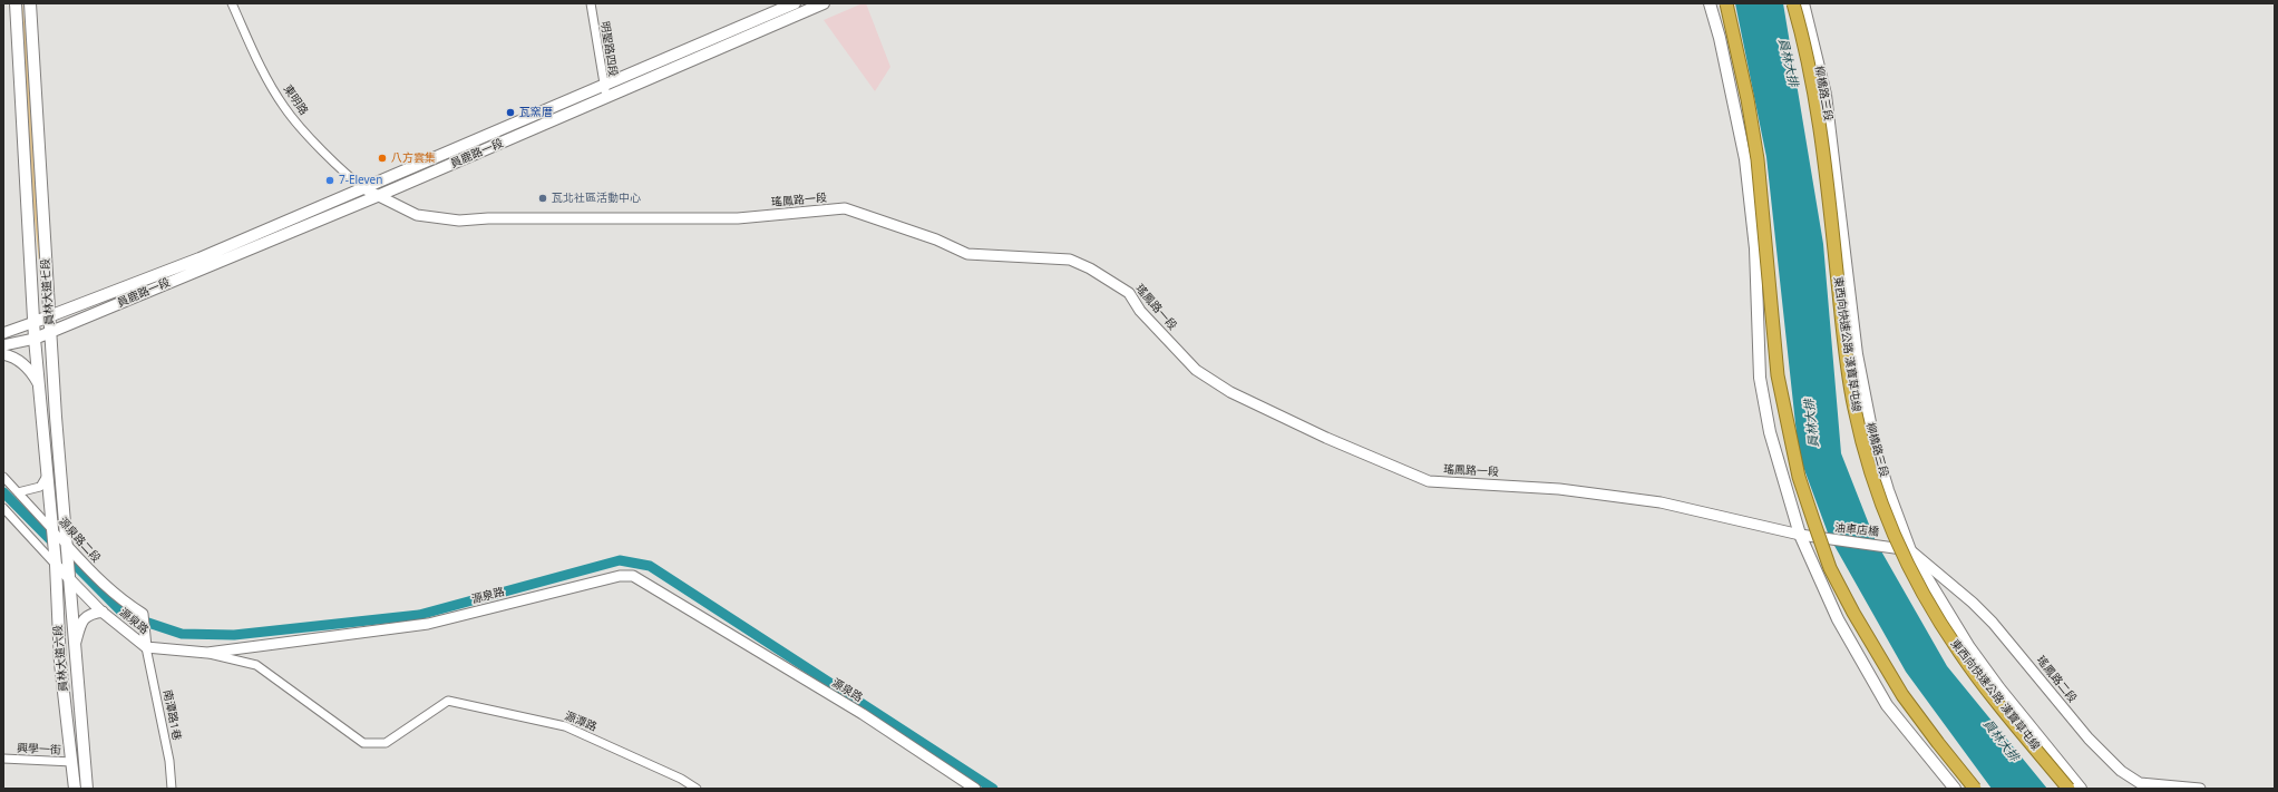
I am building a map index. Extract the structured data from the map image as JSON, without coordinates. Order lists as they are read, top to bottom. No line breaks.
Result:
{"streets":{"highway":["東西向快速公路 漢寶草屯線"],"main road":["柳橋路三段","員鹿路一段","員林大道七段","員林大道六段"],"street":["明聖路四段","東明路","瑤鳳路一段","油車店橋","源泉路二段","源泉路","瑤鳳路二段","南潭路1巷","源潭路","興學一街"]},"crossings":[["明聖路四段","員鹿路一段"],["柳橋路三段","油車店橋"],["柳橋路三段","瑤鳳路二段"],["東明路","員鹿路一段"],["東明路","瑤鳳路一段"],["員鹿路一段","瑤鳳路一段"],["員鹿路一段","員林大道七段"],["瑤鳳路一段","油車店橋"],["員林大道七段","源泉路二段"],["員林大道七段","源泉路"],["員林大道七段","員林大道六段"],["油車店橋","瑤鳳路二段"],["源泉路二段","源泉路"],["源泉路二段","員林大道六段"],["源泉路二段","南潭路1巷"],["源泉路","員林大道六段"],["源泉路","南潭路1巷"],["源泉路","源潭路"],["員林大道六段","興學一街"]],"water":["員林大排"],"places":["瓦窯厝","八方雲集","7-Eleven","瓦北社區活動中心"]}
